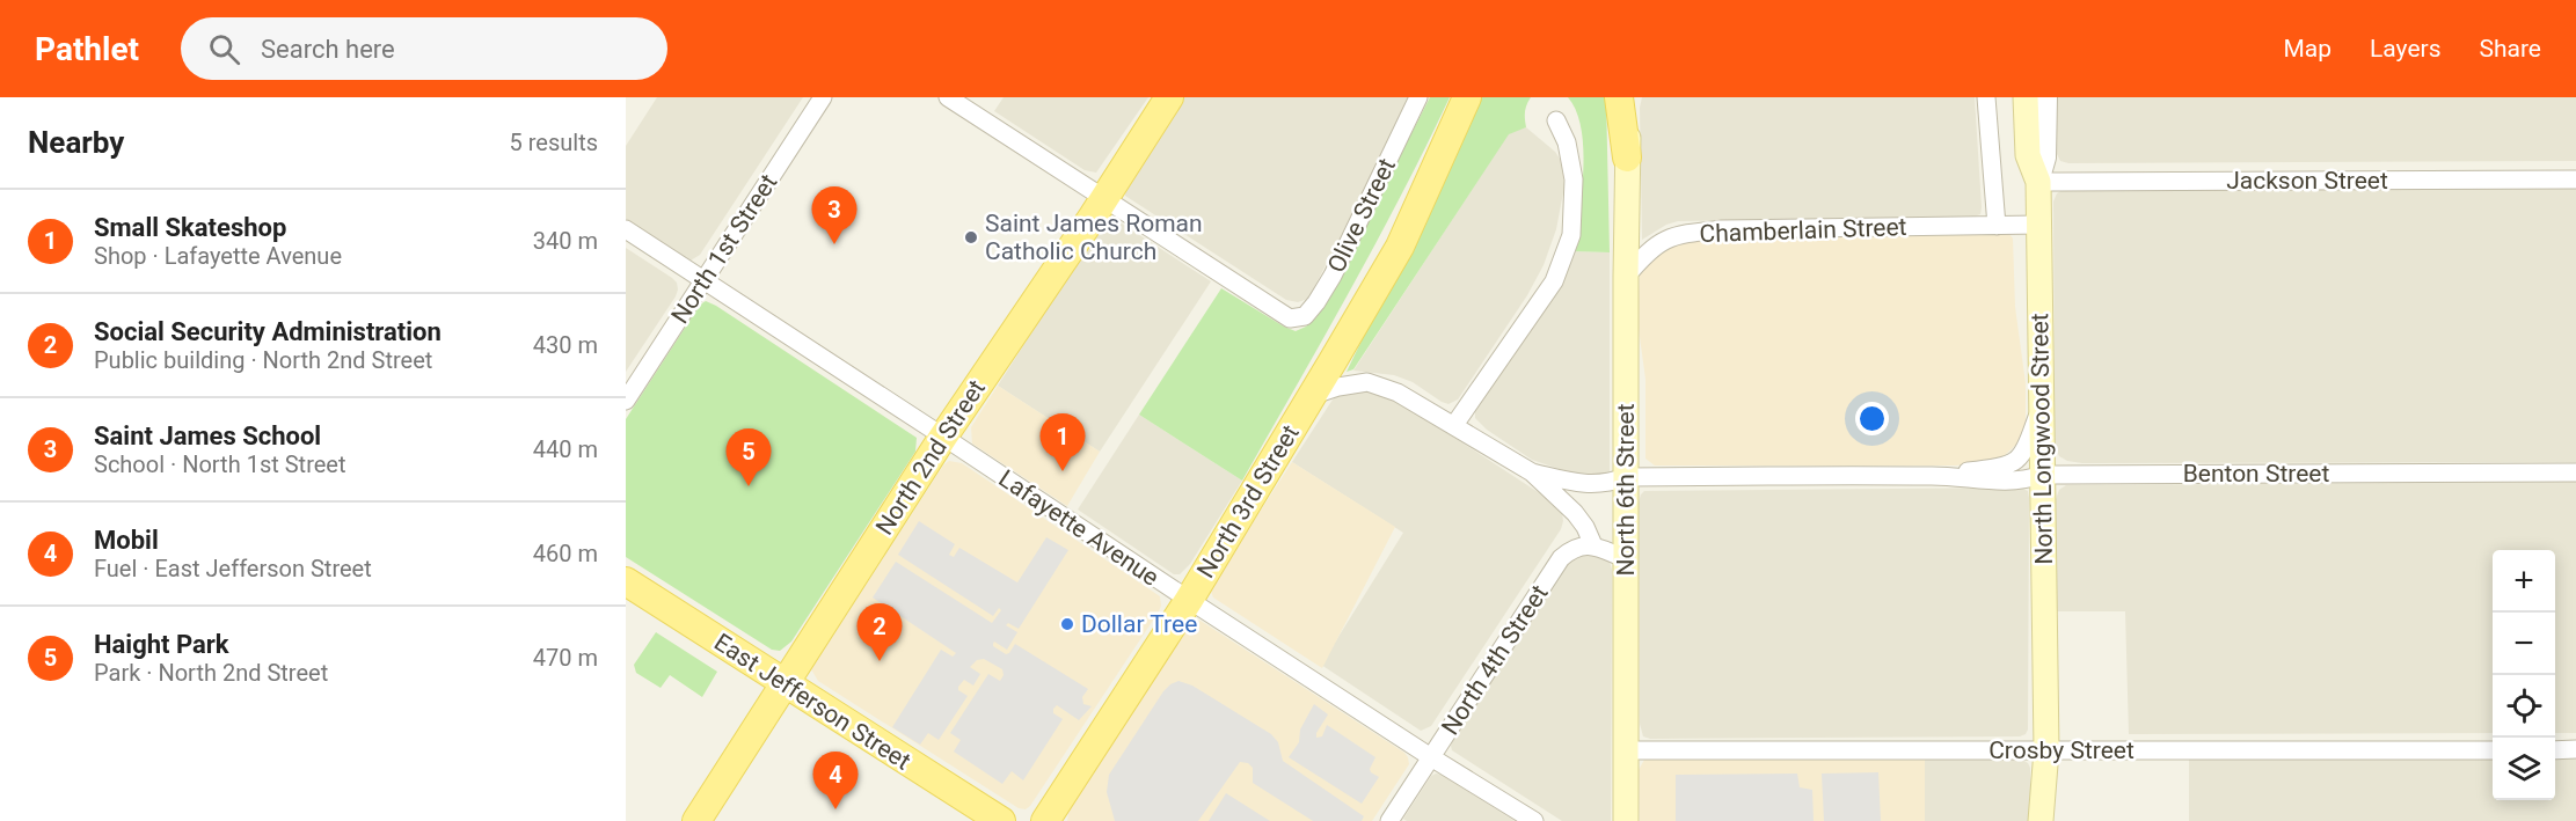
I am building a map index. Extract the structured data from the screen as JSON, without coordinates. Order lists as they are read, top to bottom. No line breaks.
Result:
{"streets":{"main road":["North Longwood Street","North 2nd Street","North 6th Street","North 3rd Street","East Jefferson Street"],"street":["Jackson Street","Olive Street","Chamberlain Street","North 1st Street","Benton Street","Lafayette Avenue","North 4th Street","Crosby Street"]},"crossings":[["Jackson Street","North Longwood Street"],["Olive Street","North 2nd Street"],["Chamberlain Street","North Longwood Street"],["Chamberlain Street","North 6th Street"],["North 1st Street","Lafayette Avenue"],["North Longwood Street","Benton Street"],["North Longwood Street","Crosby Street"],["North 2nd Street","Lafayette Avenue"],["North 2nd Street","East Jefferson Street"],["Benton Street","North 6th Street"],["North 6th Street","Crosby Street"],["North 3rd Street","Lafayette Avenue"],["Lafayette Avenue","North 4th Street"]],"places":["Saint James Roman Catholic Church","Dollar Tree"],"page":{"header":"Pathlet","search":"Search here","nav":["Map","Layers","Share"],"heading":["Nearby","5 results"],"pins":["3","1","5","2","4"],"list":[{"mark":"1","name":"Small Skateshop","note":"Shop · Lafayette Avenue","value":"340 m"},{"mark":"2","name":"Social Security Administration","note":"Public building · North 2nd Street","value":"430 m"},{"mark":"3","name":"Saint James School","note":"School · North 1st Street","value":"440 m"},{"mark":"4","name":"Mobil","note":"Fuel · East Jefferson Street","value":"460 m"},{"mark":"5","name":"Haight Park","note":"Park · North 2nd Street","value":"470 m"}],"map_buttons":["+","−"]}}
